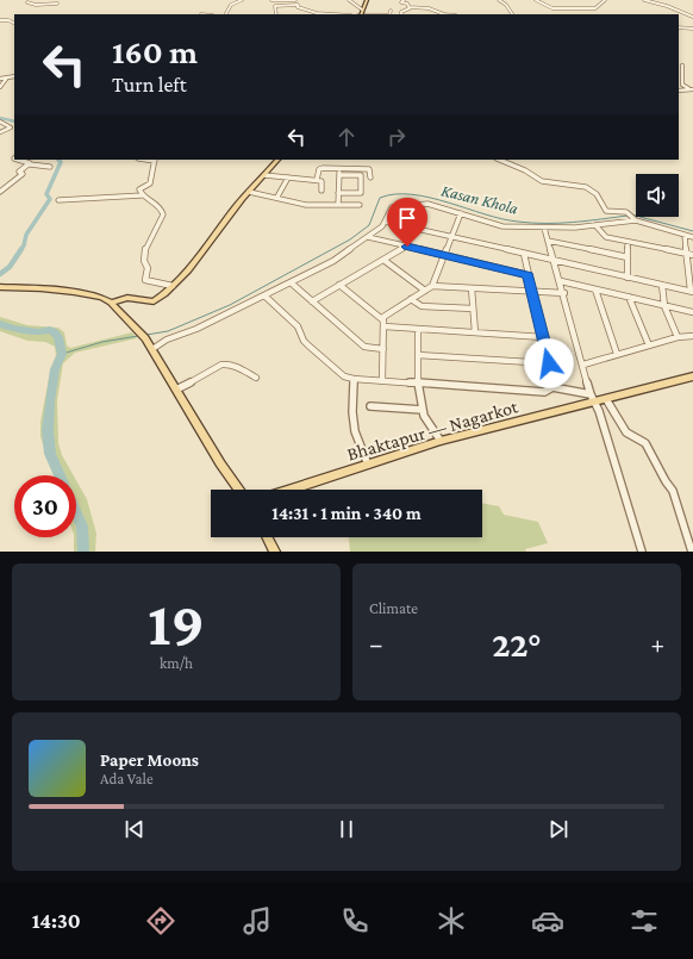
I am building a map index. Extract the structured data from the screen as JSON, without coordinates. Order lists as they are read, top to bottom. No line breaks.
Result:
{"streets":{"main road":["Bhaktapur — Nagarkot"]},"water":["Kasan Khola"],"page":{"turn":["160 m","Turn left"],"limit":"30","trip":"14:31 · 1 min · 340 m","tile":[["19","km/h"],"Climate"],"heat":["−","22°","+"],"song":["Paper Moons","Ada Vale"],"tabs":"14:30"}}
